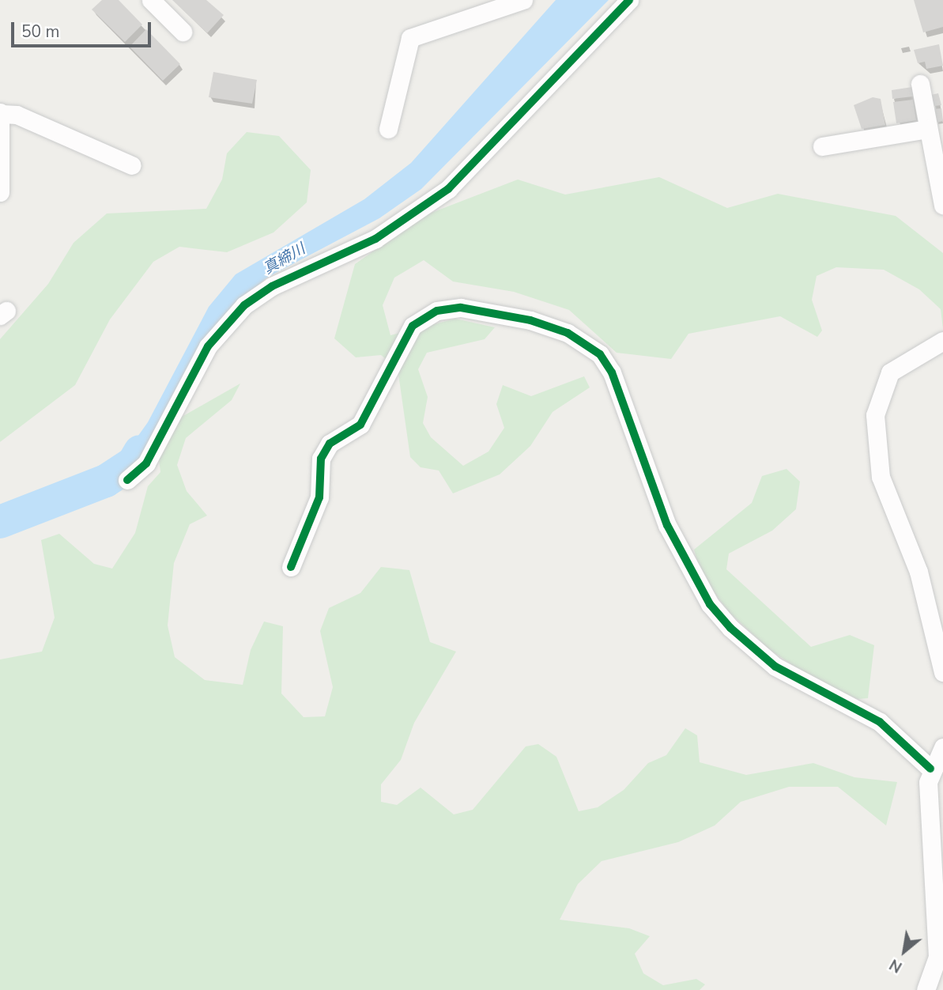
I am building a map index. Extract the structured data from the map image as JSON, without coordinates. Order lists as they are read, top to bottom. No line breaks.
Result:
{"water":["真締川"],"scale_bar":"50 m","north":"bottom left"}
